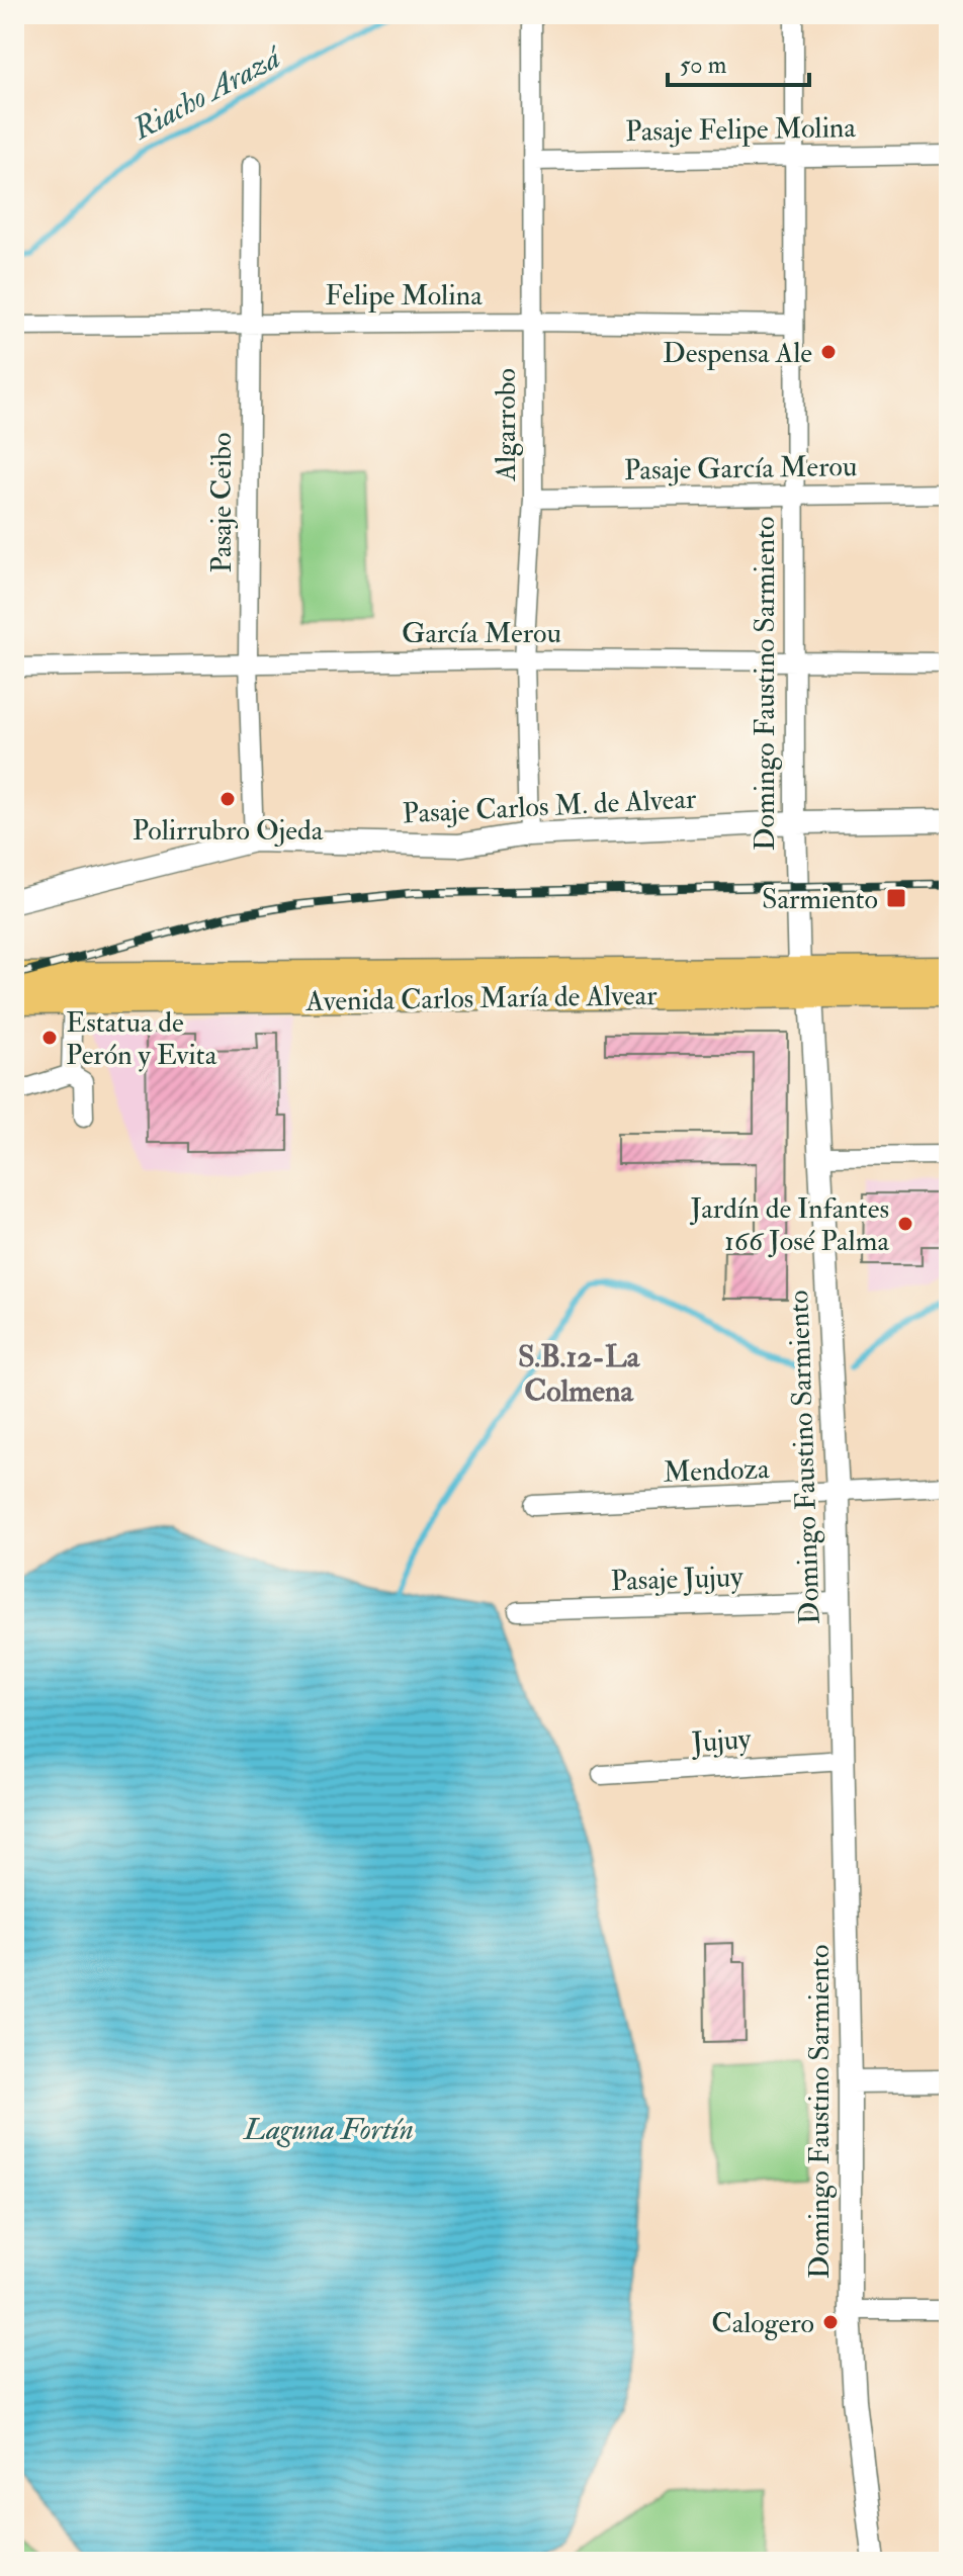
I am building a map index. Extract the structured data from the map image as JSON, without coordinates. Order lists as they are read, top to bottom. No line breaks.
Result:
{"streets":{"main road":["Avenida Carlos María de Alvear"],"street":["Pasaje Felipe Molina","Felipe Molina","Algarrobo","Pasaje García Merou","Pasaje Ceibo","García Merou","Domingo Faustino Sarmiento","Pasaje Carlos M. de Alvear","Mendoza","Pasaje Jujuy","Jujuy"]},"crossings":[["Pasaje Felipe Molina","Algarrobo"],["Pasaje Felipe Molina","Domingo Faustino Sarmiento"],["Felipe Molina","Algarrobo"],["Felipe Molina","Pasaje Ceibo"],["Felipe Molina","Domingo Faustino Sarmiento"],["Algarrobo","Pasaje García Merou"],["Algarrobo","García Merou"],["Algarrobo","Pasaje Carlos M. de Alvear"],["Pasaje García Merou","Domingo Faustino Sarmiento"],["Pasaje Ceibo","García Merou"],["Pasaje Ceibo","Pasaje Carlos M. de Alvear"],["García Merou","Domingo Faustino Sarmiento"],["Domingo Faustino Sarmiento","Pasaje Carlos M. de Alvear"],["Domingo Faustino Sarmiento","Avenida Carlos María de Alvear"],["Domingo Faustino Sarmiento","Mendoza"],["Domingo Faustino Sarmiento","Pasaje Jujuy"],["Domingo Faustino Sarmiento","Jujuy"]],"districts":["S.B.12-La Colmena"],"water":["Riacho Arazá","Laguna Fortín"],"places":{"other":["Despensa Ale","Polirrubro Ojeda","Estatua de Perón y Evita","Jardín de Infantes 166 José Palma","Calogero"],"transit":["Sarmiento"]},"scale_bar":"50 m"}
